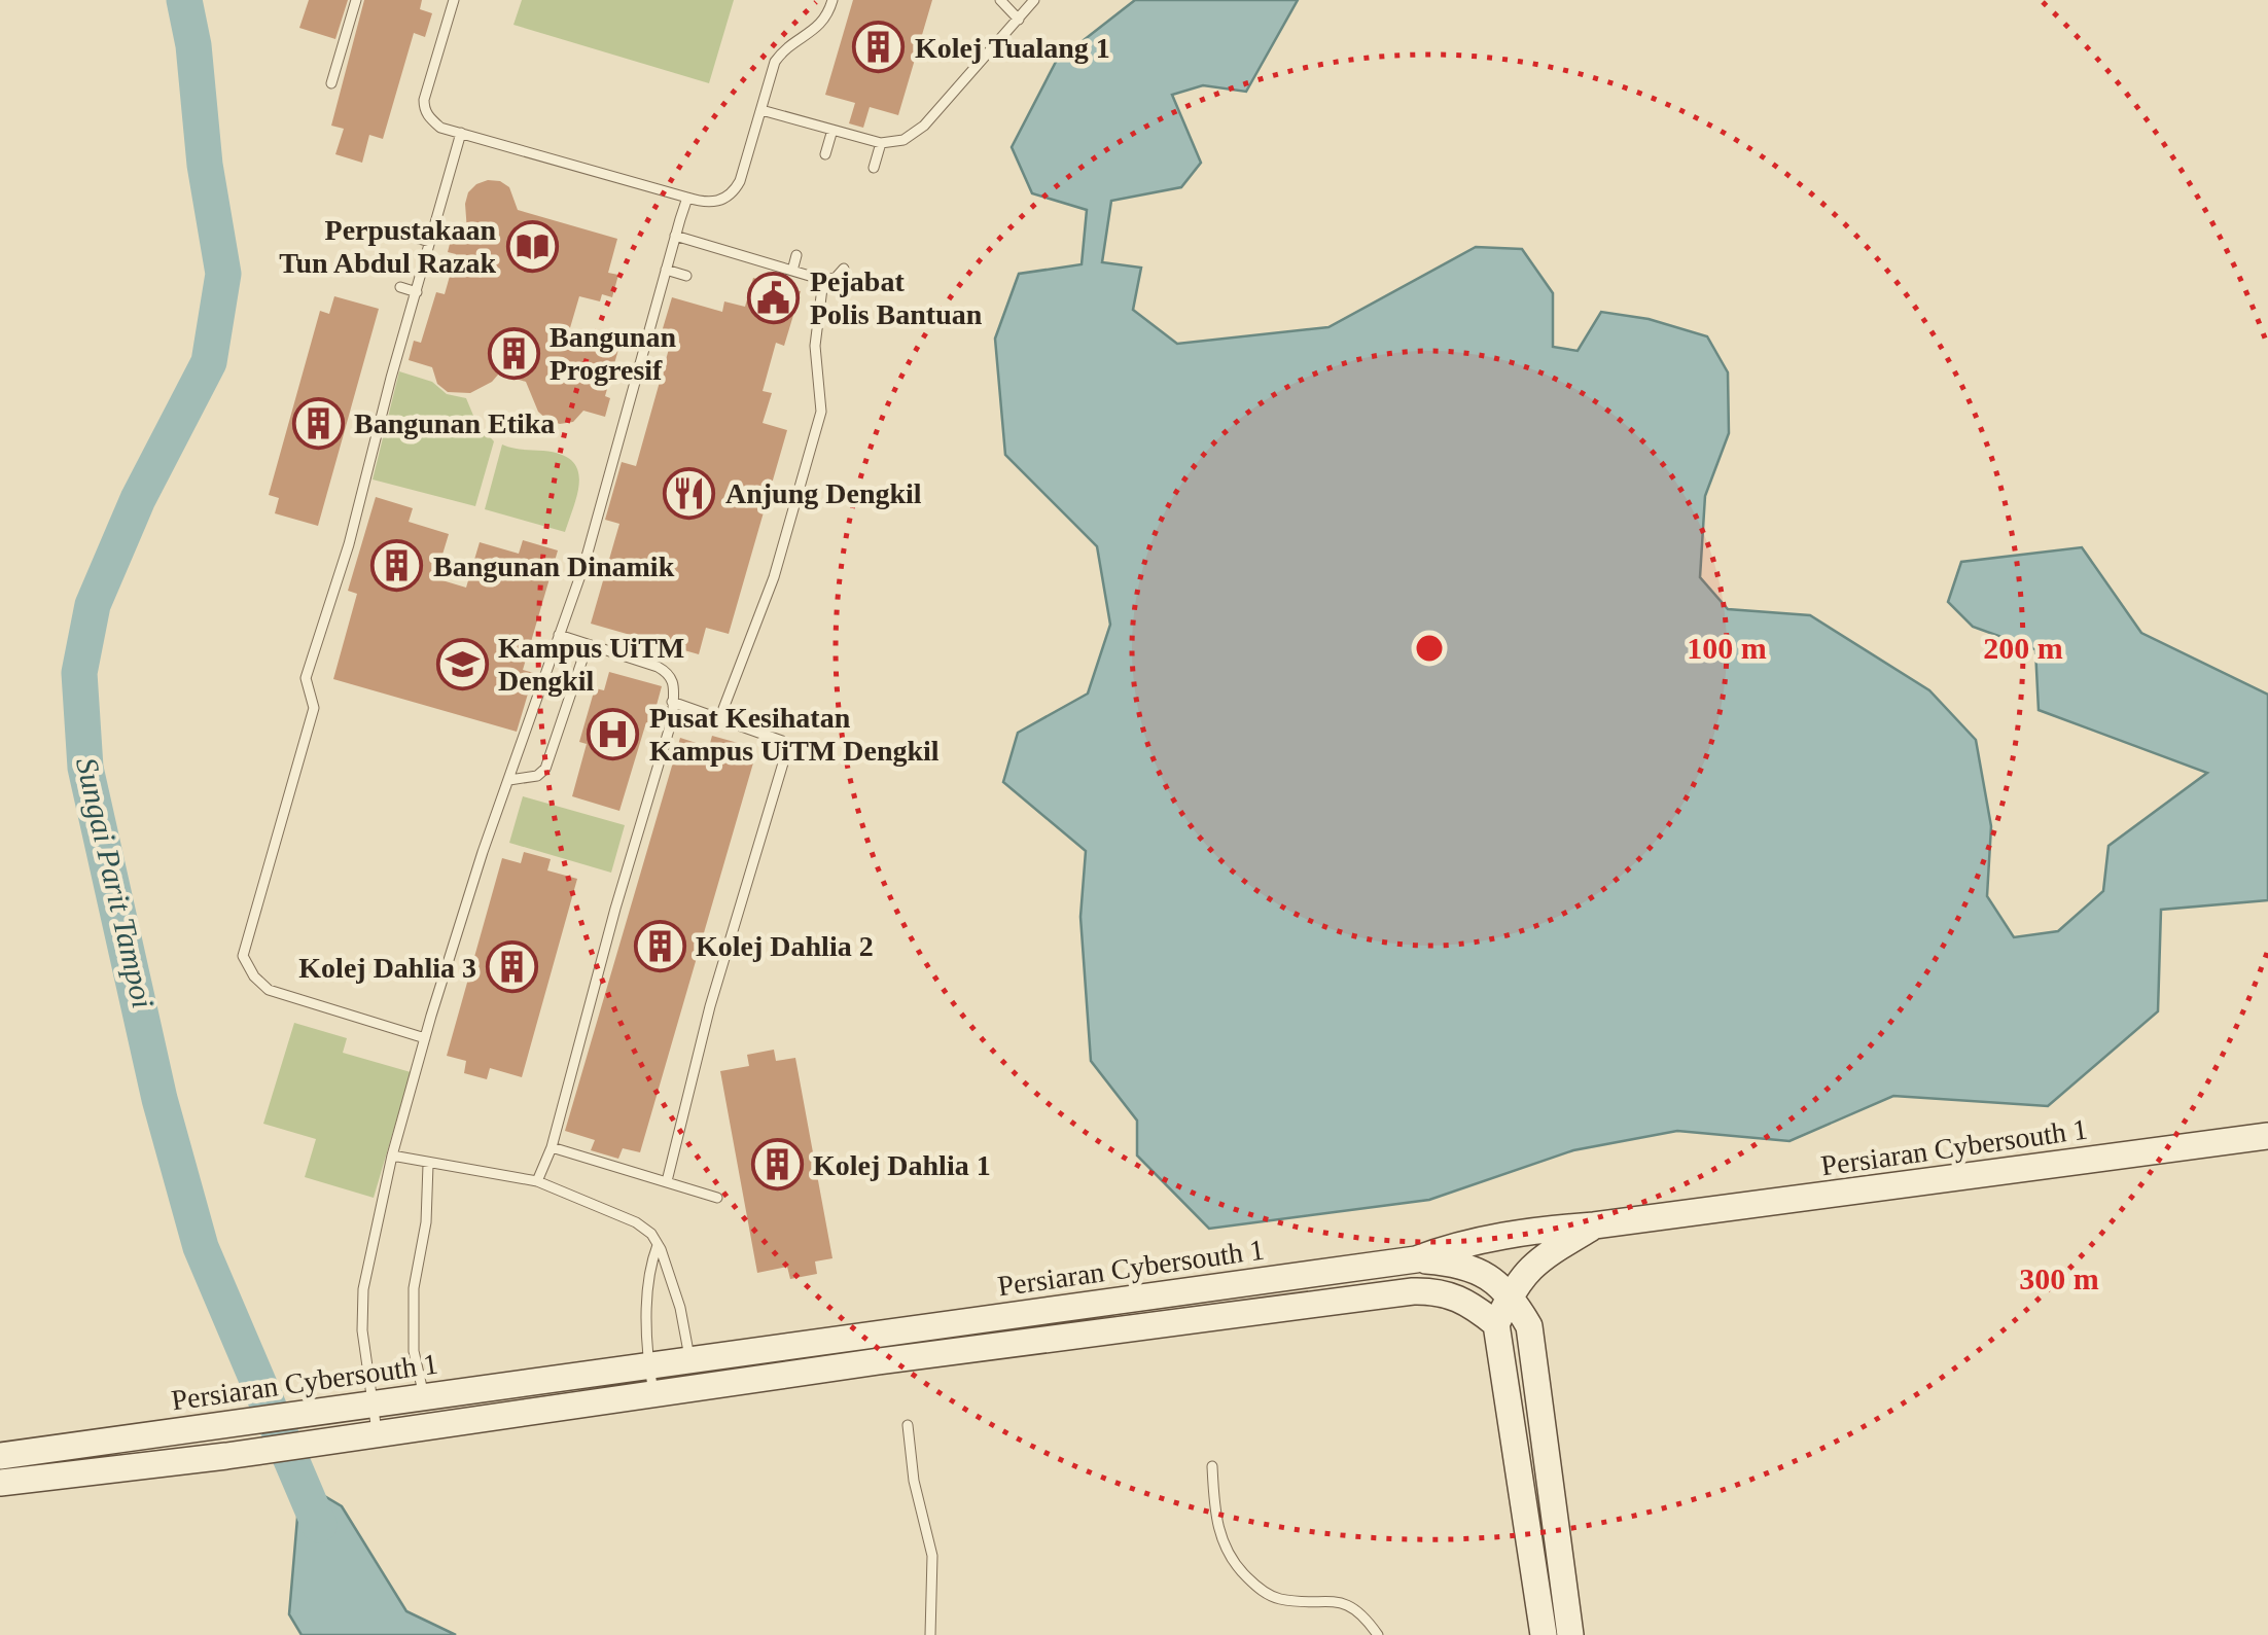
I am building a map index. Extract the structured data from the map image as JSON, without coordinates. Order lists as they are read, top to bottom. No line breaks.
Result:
{"streets":{"street":["Persiaran Cybersouth 1"]},"water":["Sungai Parit Tampoi"],"places":{"building":["Kolej Tualang 1","Bangunan Progresif","Bangunan Etika","Bangunan Dinamik","Kolej Dahlia 2","Kolej Dahlia 3","Kolej Dahlia 1"],"library":["Perpustakaan Tun Abdul Razak"],"public building":["Pejabat Polis Bantuan"],"restaurant":["Anjung Dengkil"],"school or university":["Kampus UiTM Dengkil"],"hospital":["Pusat Kesihatan Kampus UiTM Dengkil"]},"rings":["100 m","200 m","300 m"]}
